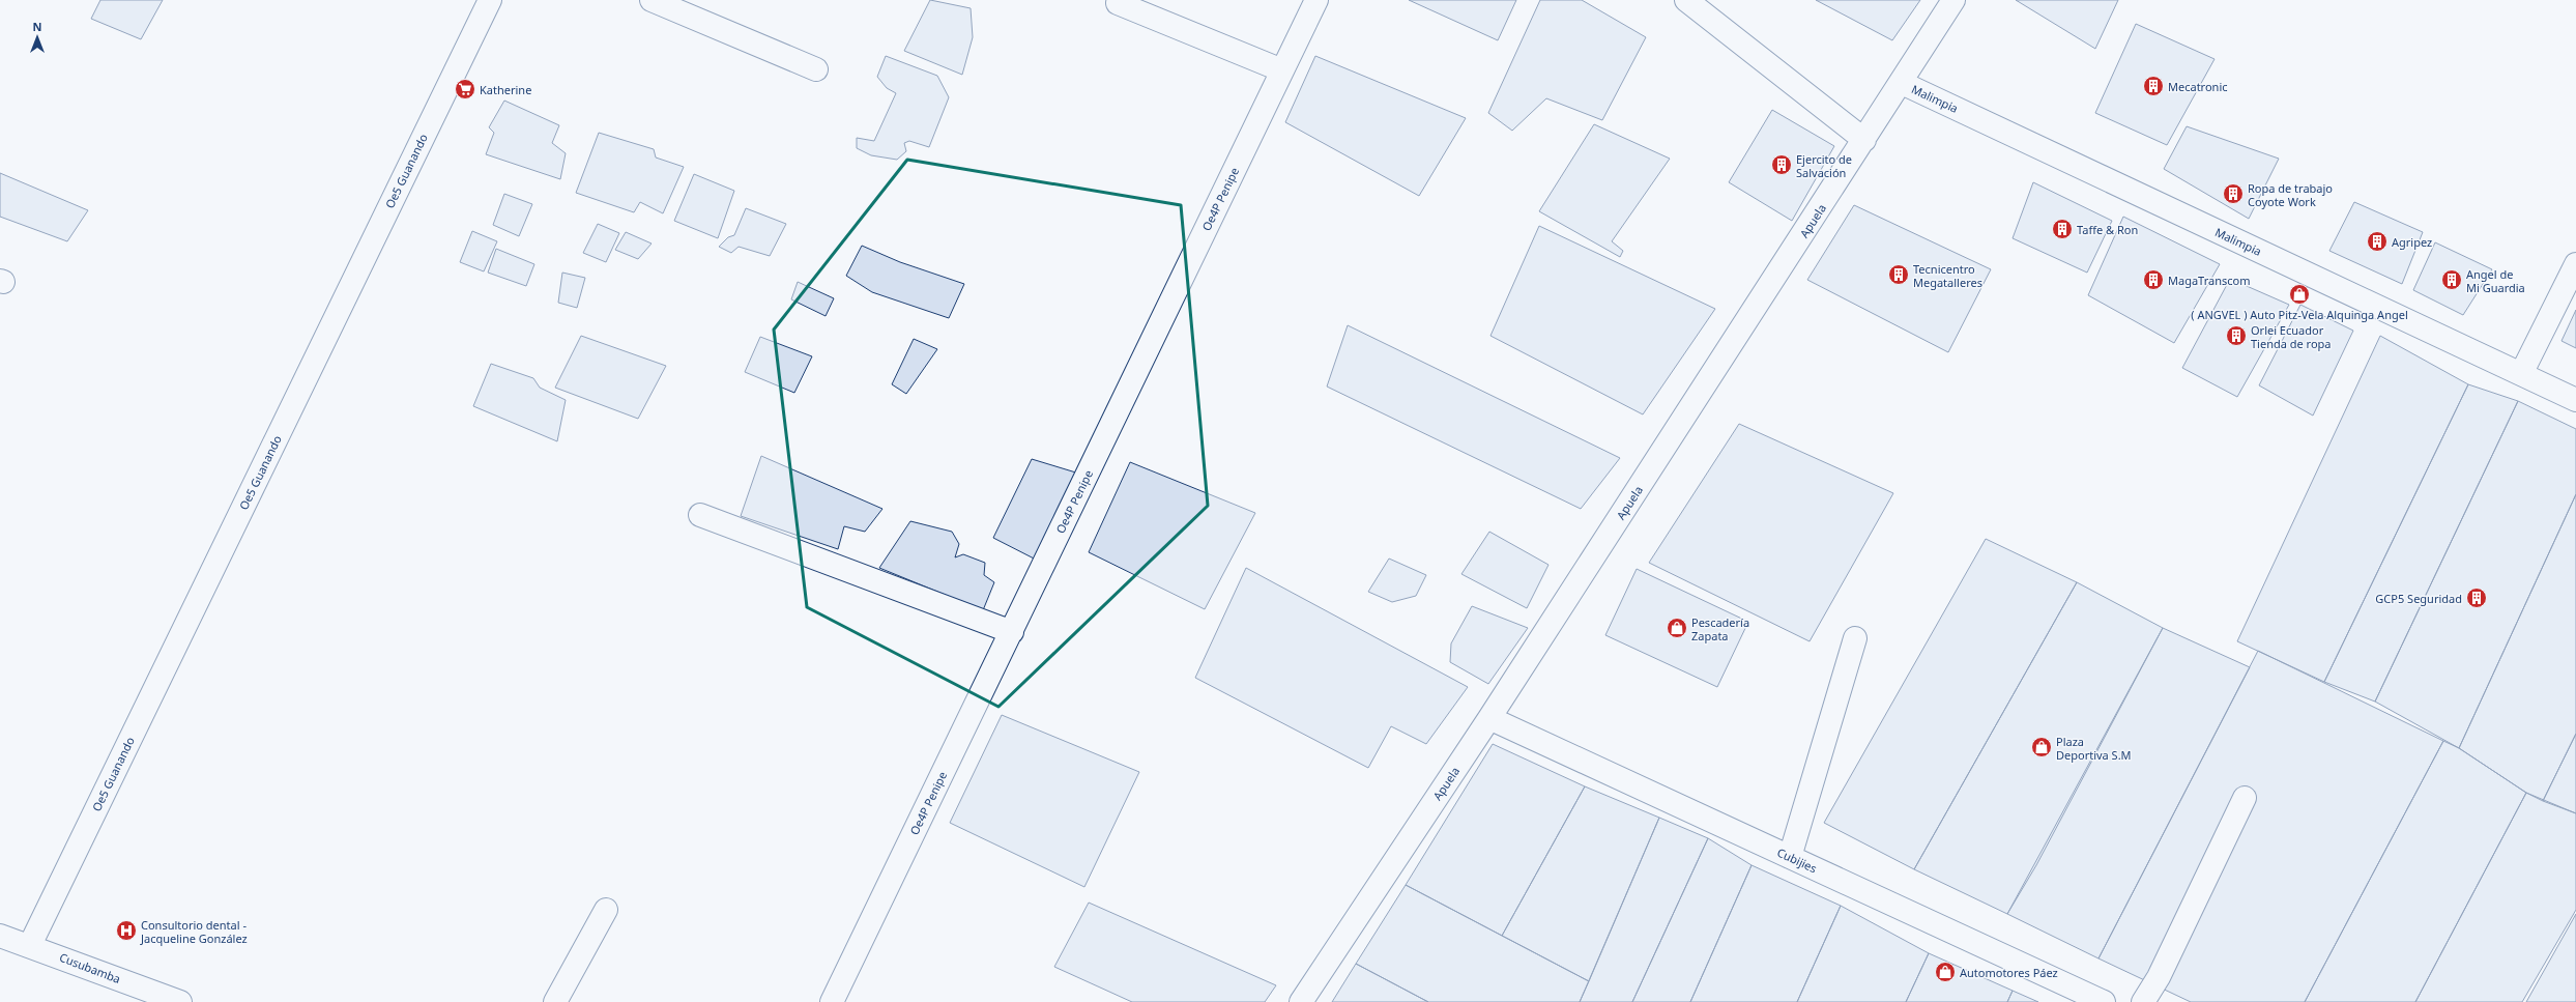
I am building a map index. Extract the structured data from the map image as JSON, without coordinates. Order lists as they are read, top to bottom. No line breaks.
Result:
{"streets":{"street":["Malimpia","Oe5 Guanando","Oe4P Penipe","Apuela","Cubijies","Cusubamba"]},"crossings":[["Malimpia","Apuela"],["Oe5 Guanando","Cusubamba"],["Apuela","Cubijies"]],"places":{"building":["Mecatronic","Ejercito de Salvación","Ropa de trabajo Coyote Work","Taffe & Ron","Agripez","Tecnicentro Megatalleres","MagaTranscom","Angel de Mi Guardia","Orlei Ecuador Tienda de ropa","GCP5 Seguridad"],"supermarket":["Katherine"],"shop":["( ANGVEL ) Auto Pitz-Vela Alquinga Angel","Pescadería Zapata","Plaza Deportiva S.M","Automotores Páez"],"hospital":["Consultorio dental - Jacqueline González"]},"north":"top"}
